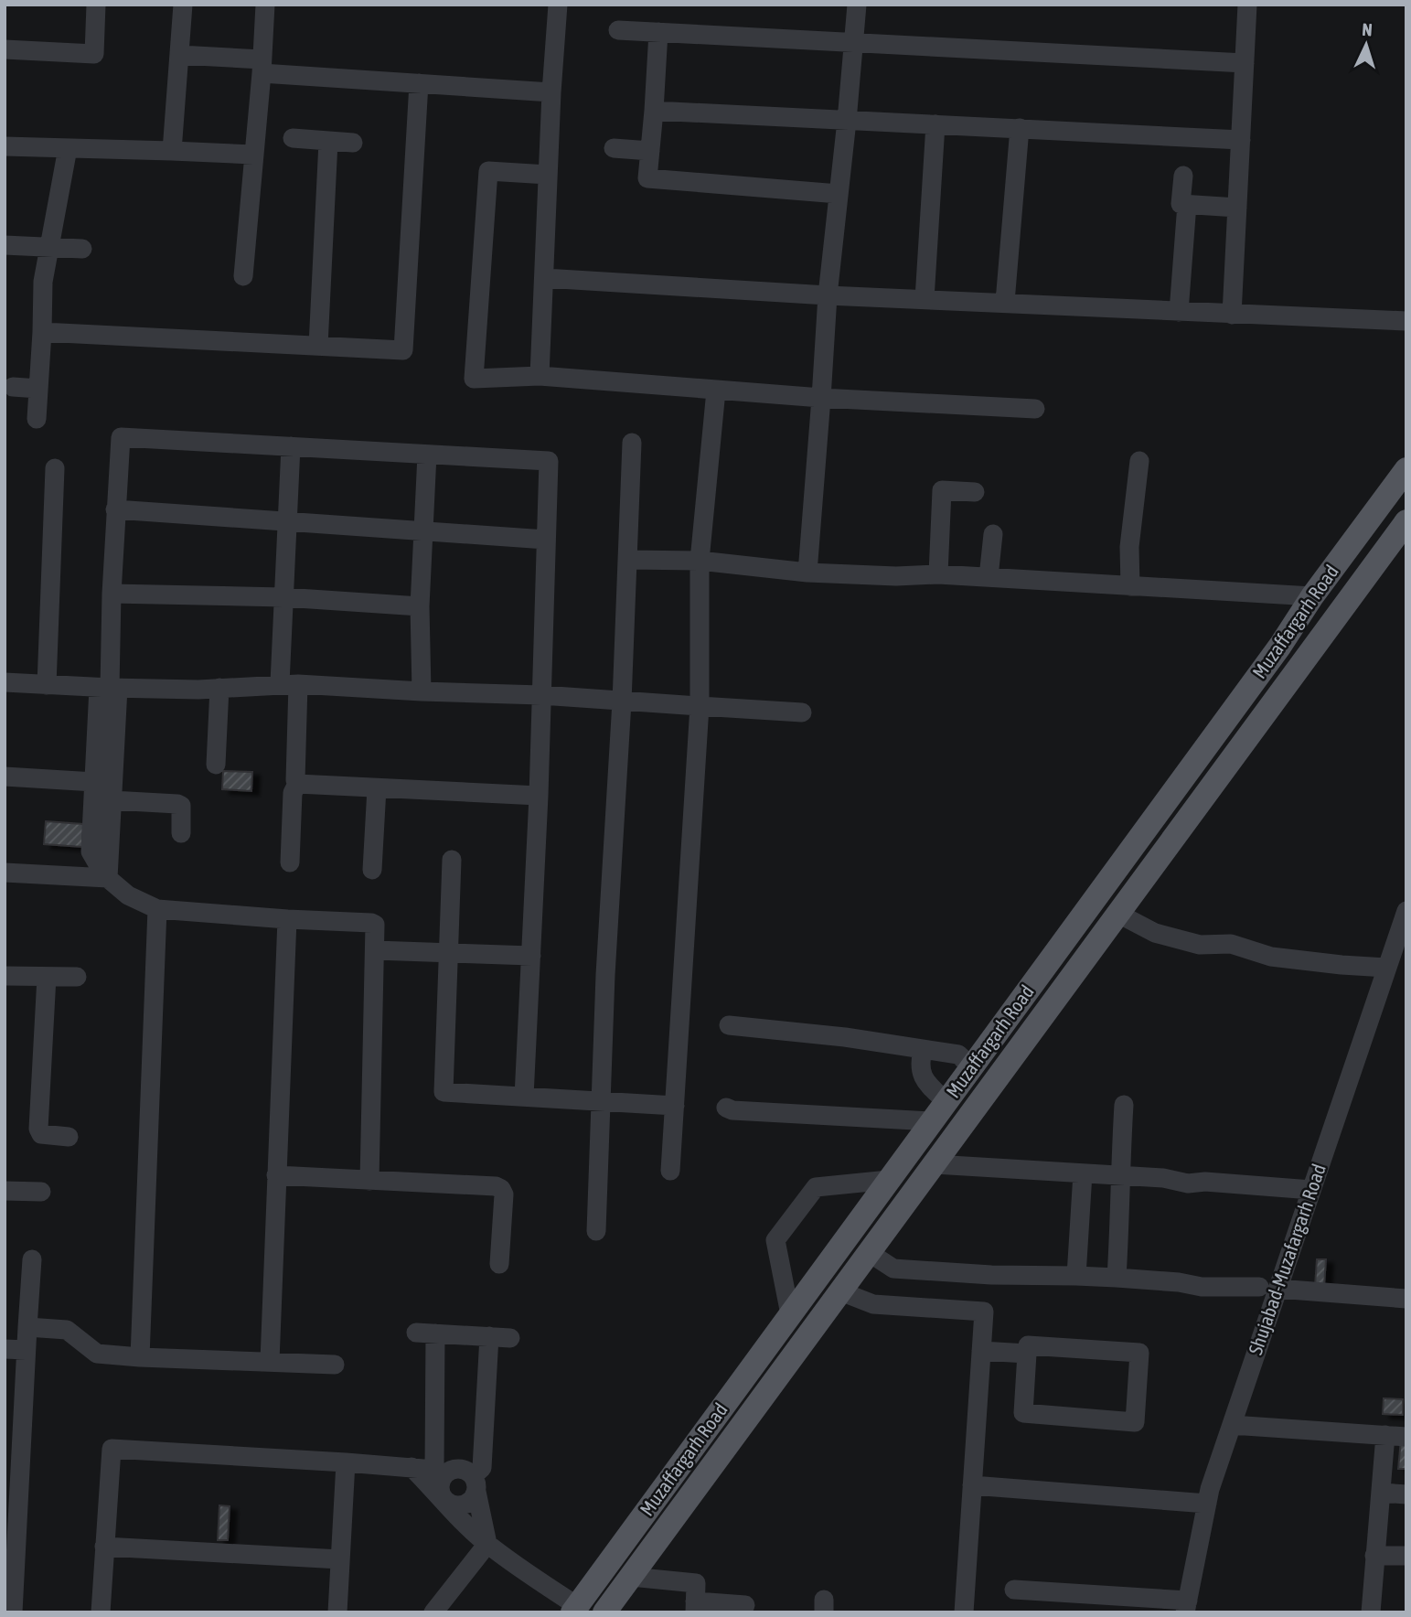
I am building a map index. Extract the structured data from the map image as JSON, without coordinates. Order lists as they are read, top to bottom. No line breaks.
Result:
{"streets":{"main road":["Muzaffargarh Road"],"street":["Shujabad-Muzafargarh Road"]},"north":"top"}
